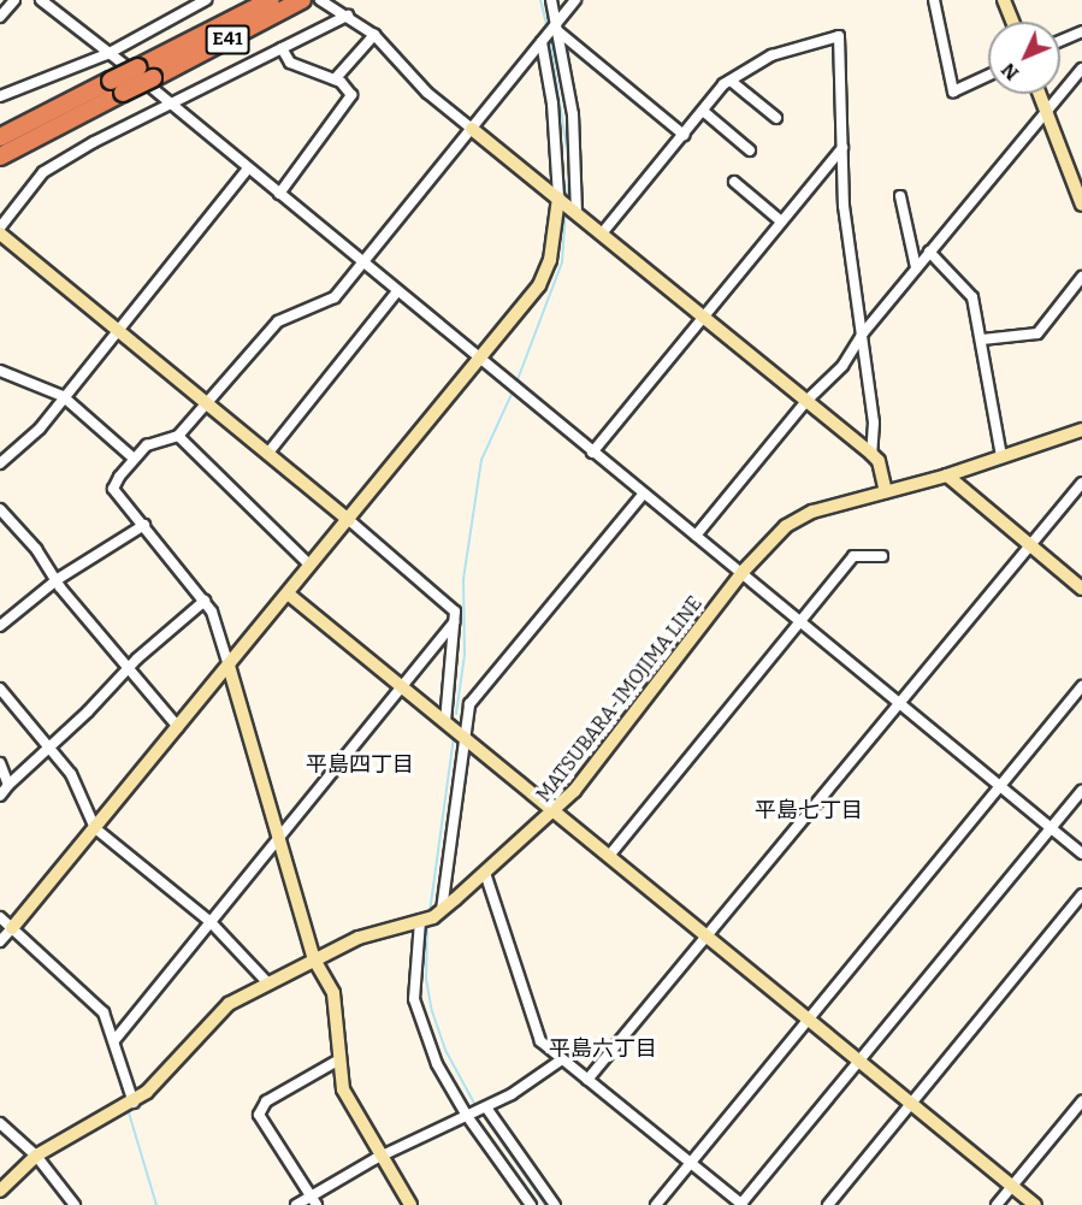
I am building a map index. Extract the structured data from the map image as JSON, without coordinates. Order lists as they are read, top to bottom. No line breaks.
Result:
{"streets":{"highway":["E41"],"street":["MATSUBARA-IMOJIMA LINE"]},"districts":["平島四丁目","平島七丁目","平島六丁目"],"north":"bottom left"}
